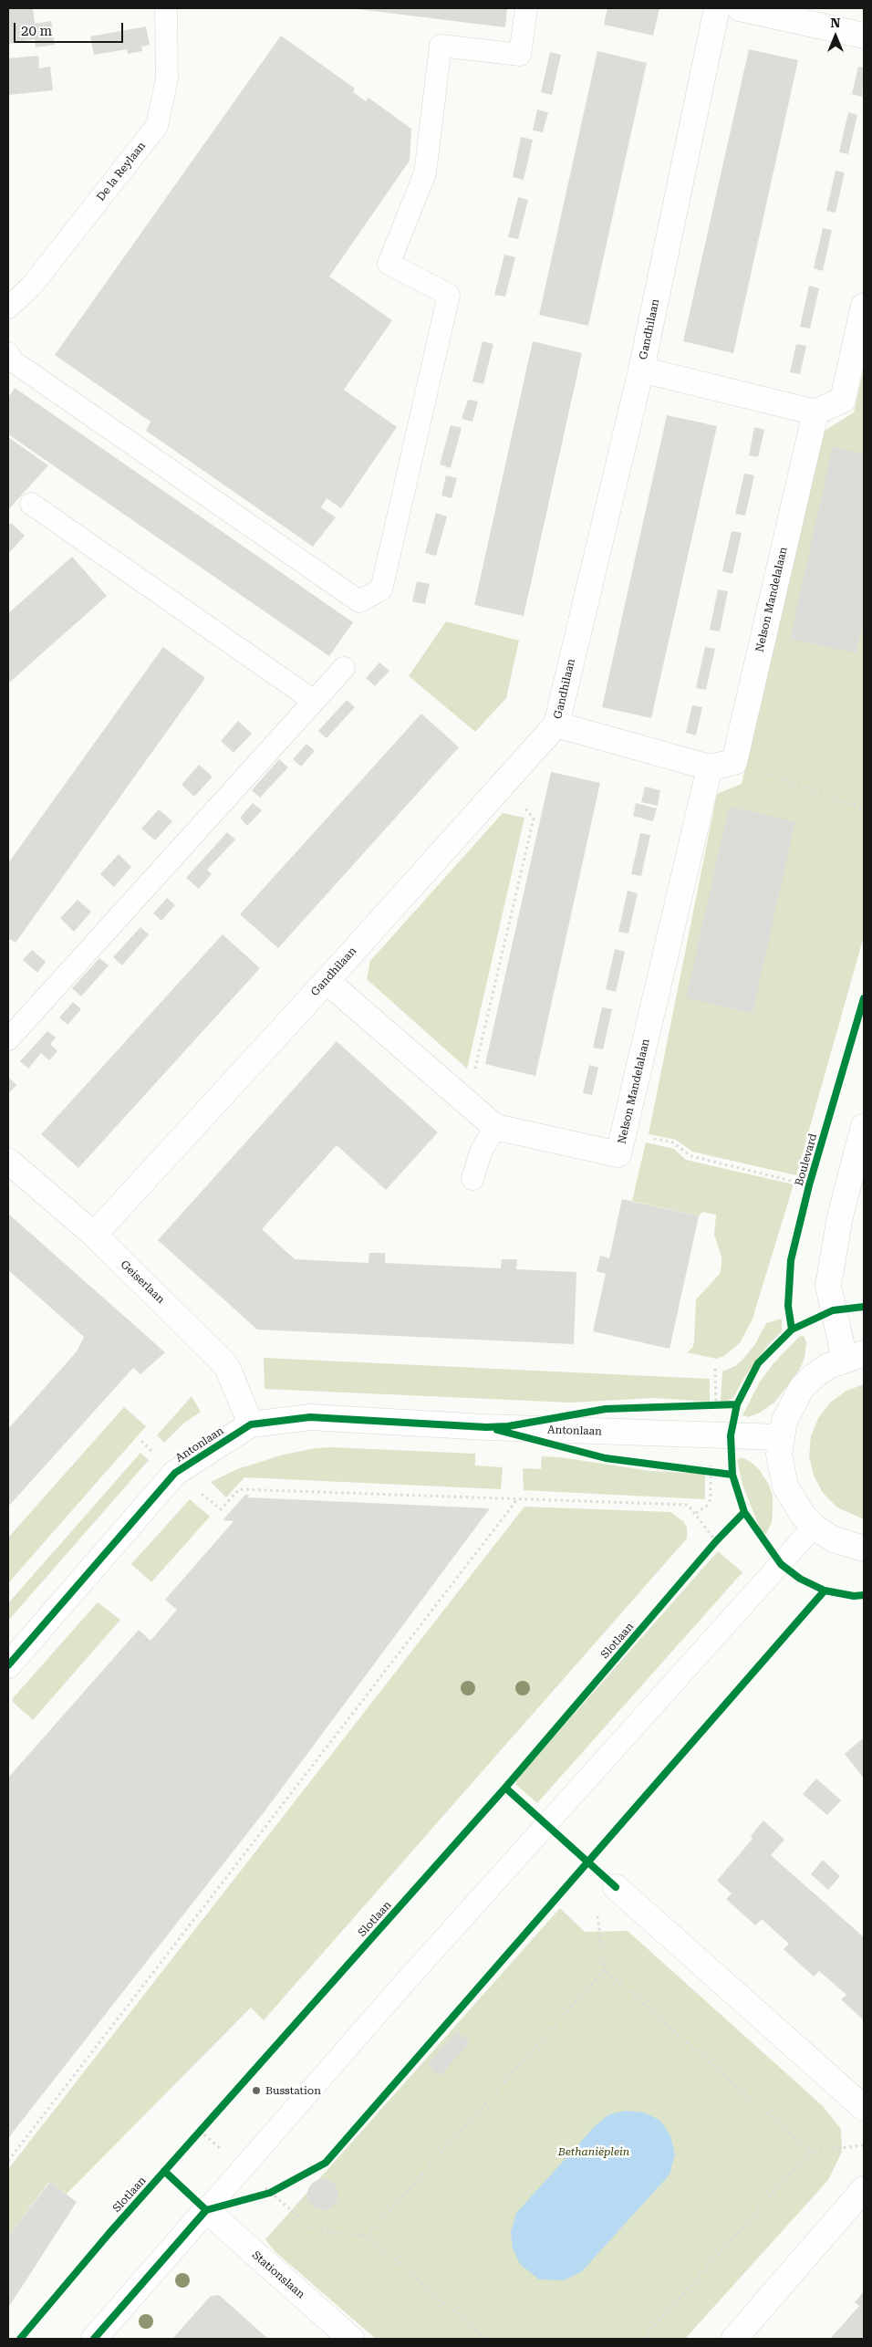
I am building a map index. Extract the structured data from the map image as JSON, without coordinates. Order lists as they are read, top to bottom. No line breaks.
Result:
{"streets":{"street":["Gandhilaan","Nelson Mandelalaan","Geiserlaan","Antonlaan","Stationslaan"],"lane":["De la Reylaan"],"cycle path":["Boulevard","Slotlaan"]},"crossings":[["Gandhilaan","Nelson Mandelalaan"],["Gandhilaan","Geiserlaan"],["Geiserlaan","Antonlaan"]],"parks":["Bethaniëplein"],"places":["Busstation"],"scale_bar":"20 m","north":"top"}
